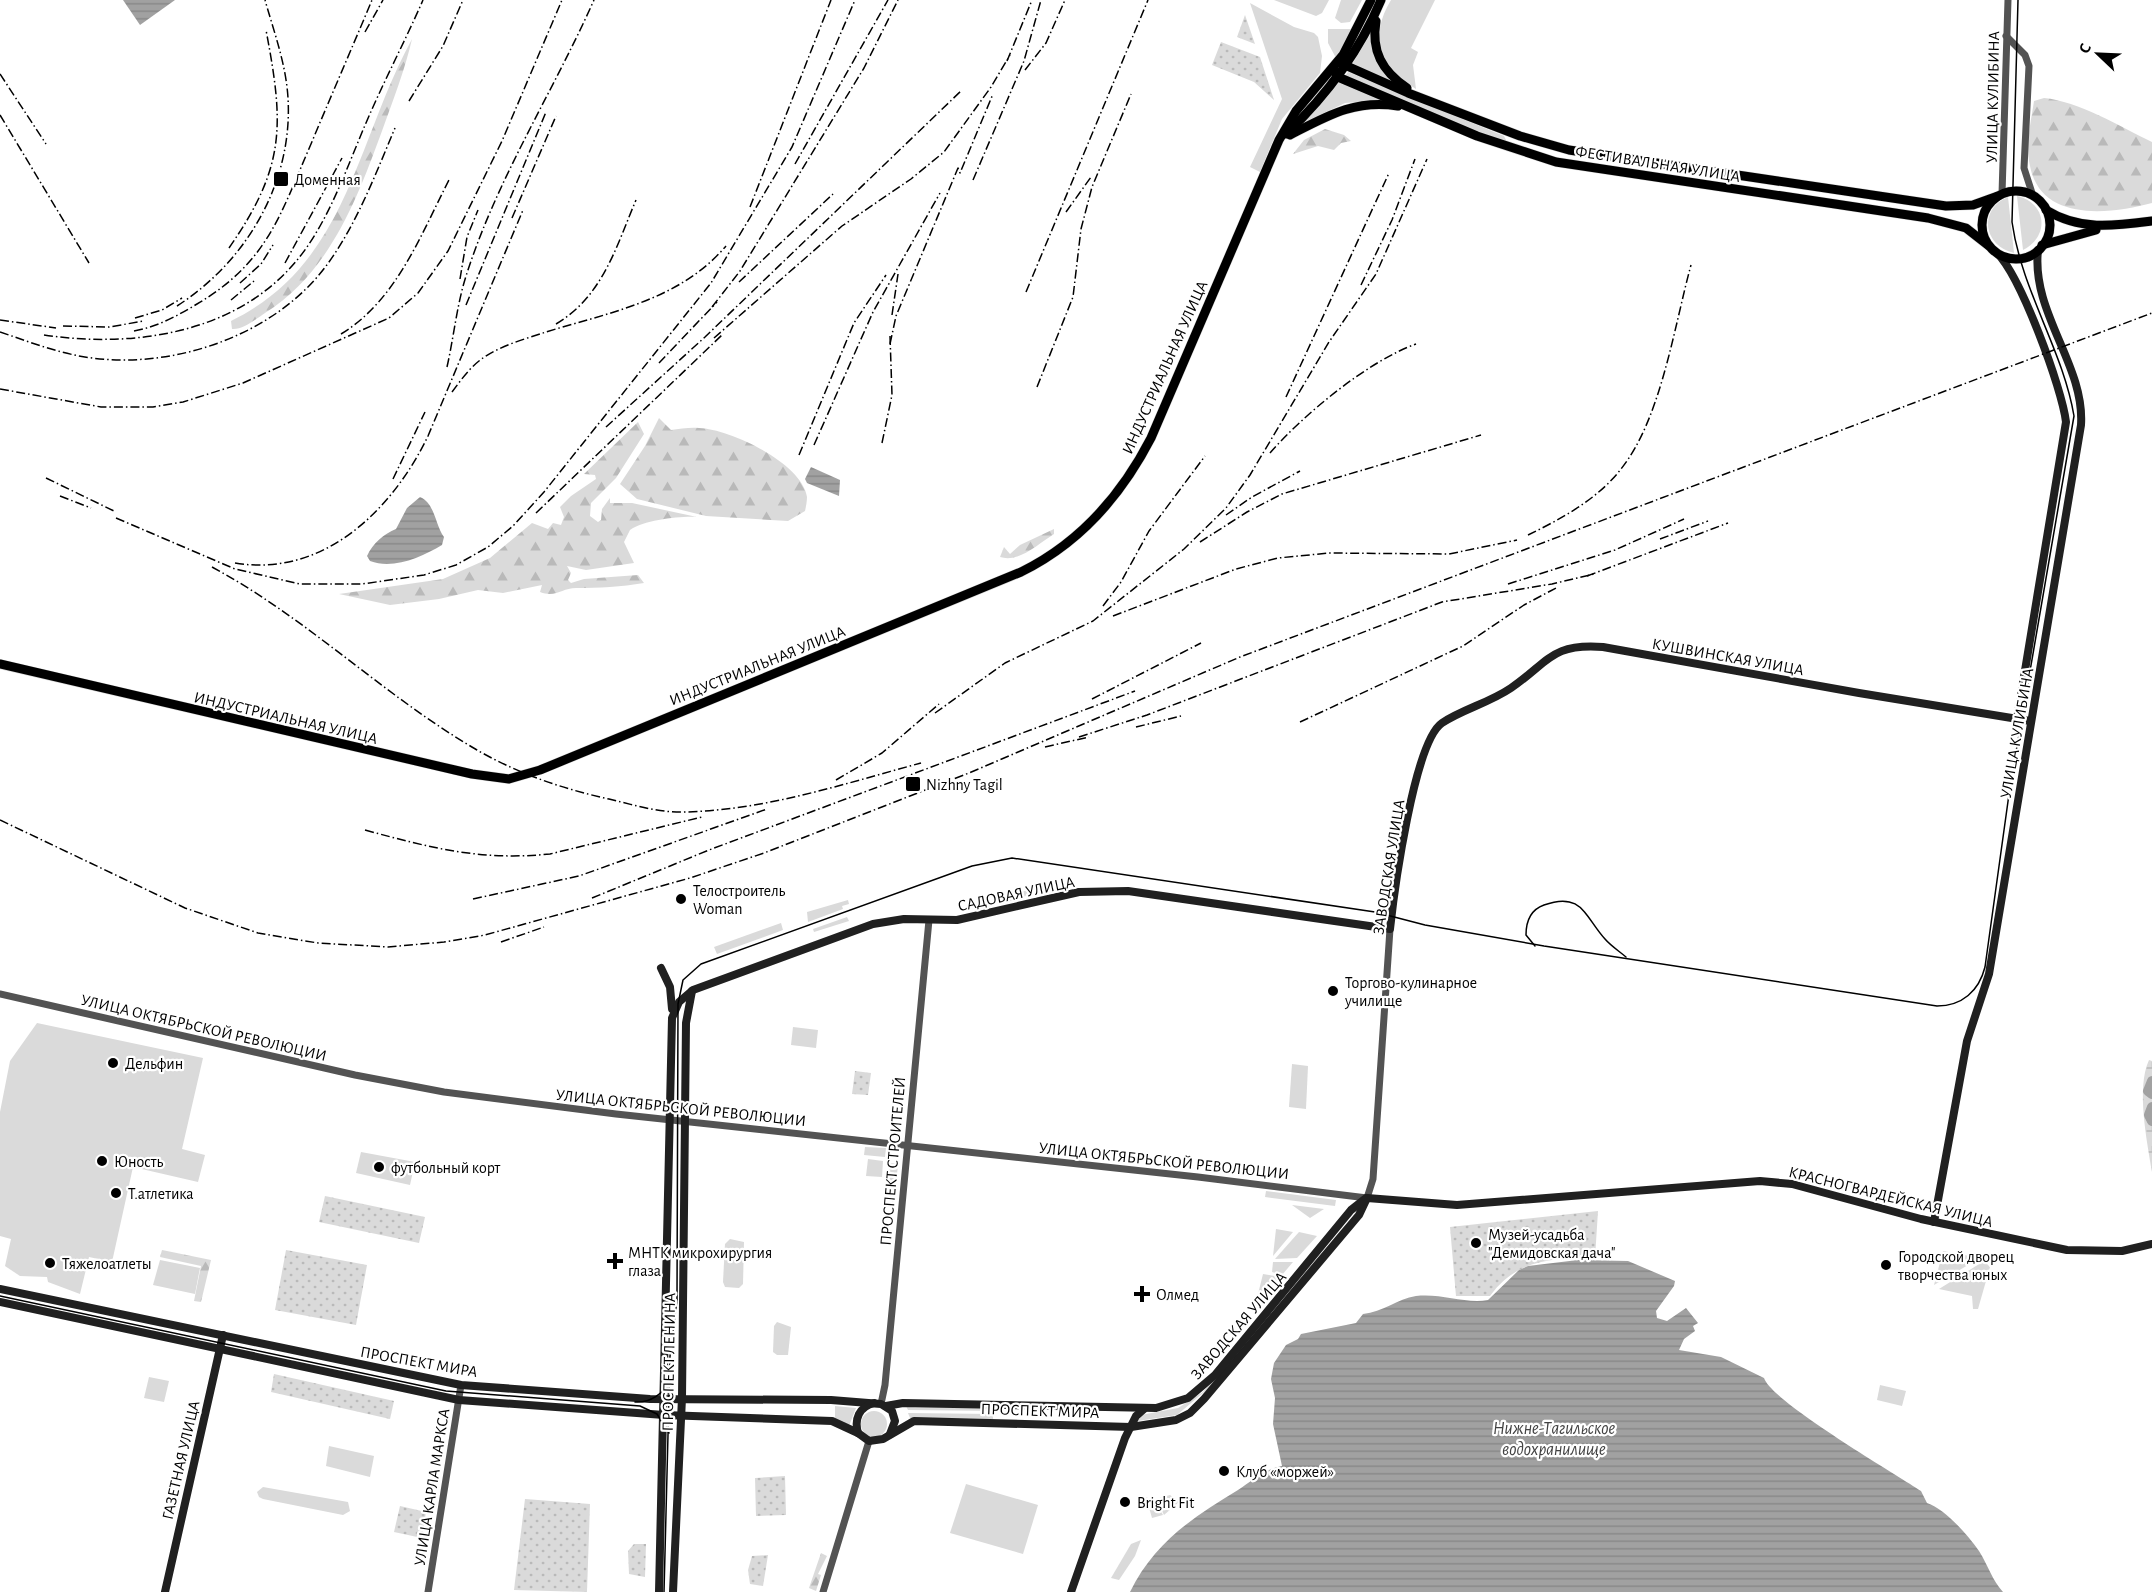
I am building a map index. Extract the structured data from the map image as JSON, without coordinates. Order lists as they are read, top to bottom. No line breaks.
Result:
{"streets":{"main road":["УЛИЦА КУЛИБИНА","ФЕСТИВАЛЬНАЯ УЛИЦА","ИНДУСТРИАЛЬНАЯ УЛИЦА","КУШВИНСКАЯ УЛИЦА","ЗАВОДСКАЯ УЛИЦА","САДОВАЯ УЛИЦА","КРАСНОГВАРДЕЙСКАЯ УЛИЦА","ПРОСПЕКТ МИРА","ПРОСПЕКТ ЛЕНИНА","ГАЗЕТНАЯ УЛИЦА"],"street":["УЛИЦА ОКТЯБРЬСКОЙ РЕВОЛЮЦИИ","ПРОСПЕКТ СТРОИТЕЛЕЙ","УЛИЦА КАРЛА МАРКСА"]},"crossings":[["УЛИЦА КУЛИБИНА","ФЕСТИВАЛЬНАЯ УЛИЦА"],["УЛИЦА КУЛИБИНА","КУШВИНСКАЯ УЛИЦА"],["УЛИЦА КУЛИБИНА","КРАСНОГВАРДЕЙСКАЯ УЛИЦА"],["ФЕСТИВАЛЬНАЯ УЛИЦА","ИНДУСТРИАЛЬНАЯ УЛИЦА"],["КУШВИНСКАЯ УЛИЦА","ЗАВОДСКАЯ УЛИЦА"],["ЗАВОДСКАЯ УЛИЦА","САДОВАЯ УЛИЦА"],["ЗАВОДСКАЯ УЛИЦА","УЛИЦА ОКТЯБРЬСКОЙ РЕВОЛЮЦИИ"],["ЗАВОДСКАЯ УЛИЦА","КРАСНОГВАРДЕЙСКАЯ УЛИЦА"],["ЗАВОДСКАЯ УЛИЦА","ПРОСПЕКТ МИРА"],["САДОВАЯ УЛИЦА","ПРОСПЕКТ СТРОИТЕЛЕЙ"],["САДОВАЯ УЛИЦА","ПРОСПЕКТ ЛЕНИНА"],["УЛИЦА ОКТЯБРЬСКОЙ РЕВОЛЮЦИИ","ПРОСПЕКТ СТРОИТЕЛЕЙ"],["УЛИЦА ОКТЯБРЬСКОЙ РЕВОЛЮЦИИ","КРАСНОГВАРДЕЙСКАЯ УЛИЦА"],["УЛИЦА ОКТЯБРЬСКОЙ РЕВОЛЮЦИИ","ПРОСПЕКТ ЛЕНИНА"],["ПРОСПЕКТ СТРОИТЕЛЕЙ","ПРОСПЕКТ МИРА"],["ПРОСПЕКТ МИРА","ПРОСПЕКТ ЛЕНИНА"],["ПРОСПЕКТ МИРА","ГАЗЕТНАЯ УЛИЦА"],["ПРОСПЕКТ МИРА","УЛИЦА КАРЛА МАРКСА"]],"water":["Нижне-Тагильское водохранилище"],"places":{"transit":["Доменная","Nizhny Tagil"],"other":["Телостроитель Woman","Торгово-кулинарное училище","Дельфин","Юность","футбольный корт","Т.атлетика","Музей-усадьба \"Демидовская дача\"","Тяжелоатлеты","Городской дворец творчества юных","Клуб «моржей»","Bright Fit"],"health":["МНТК микрохирургия глаза","Олмед"]},"north":"top left"}
